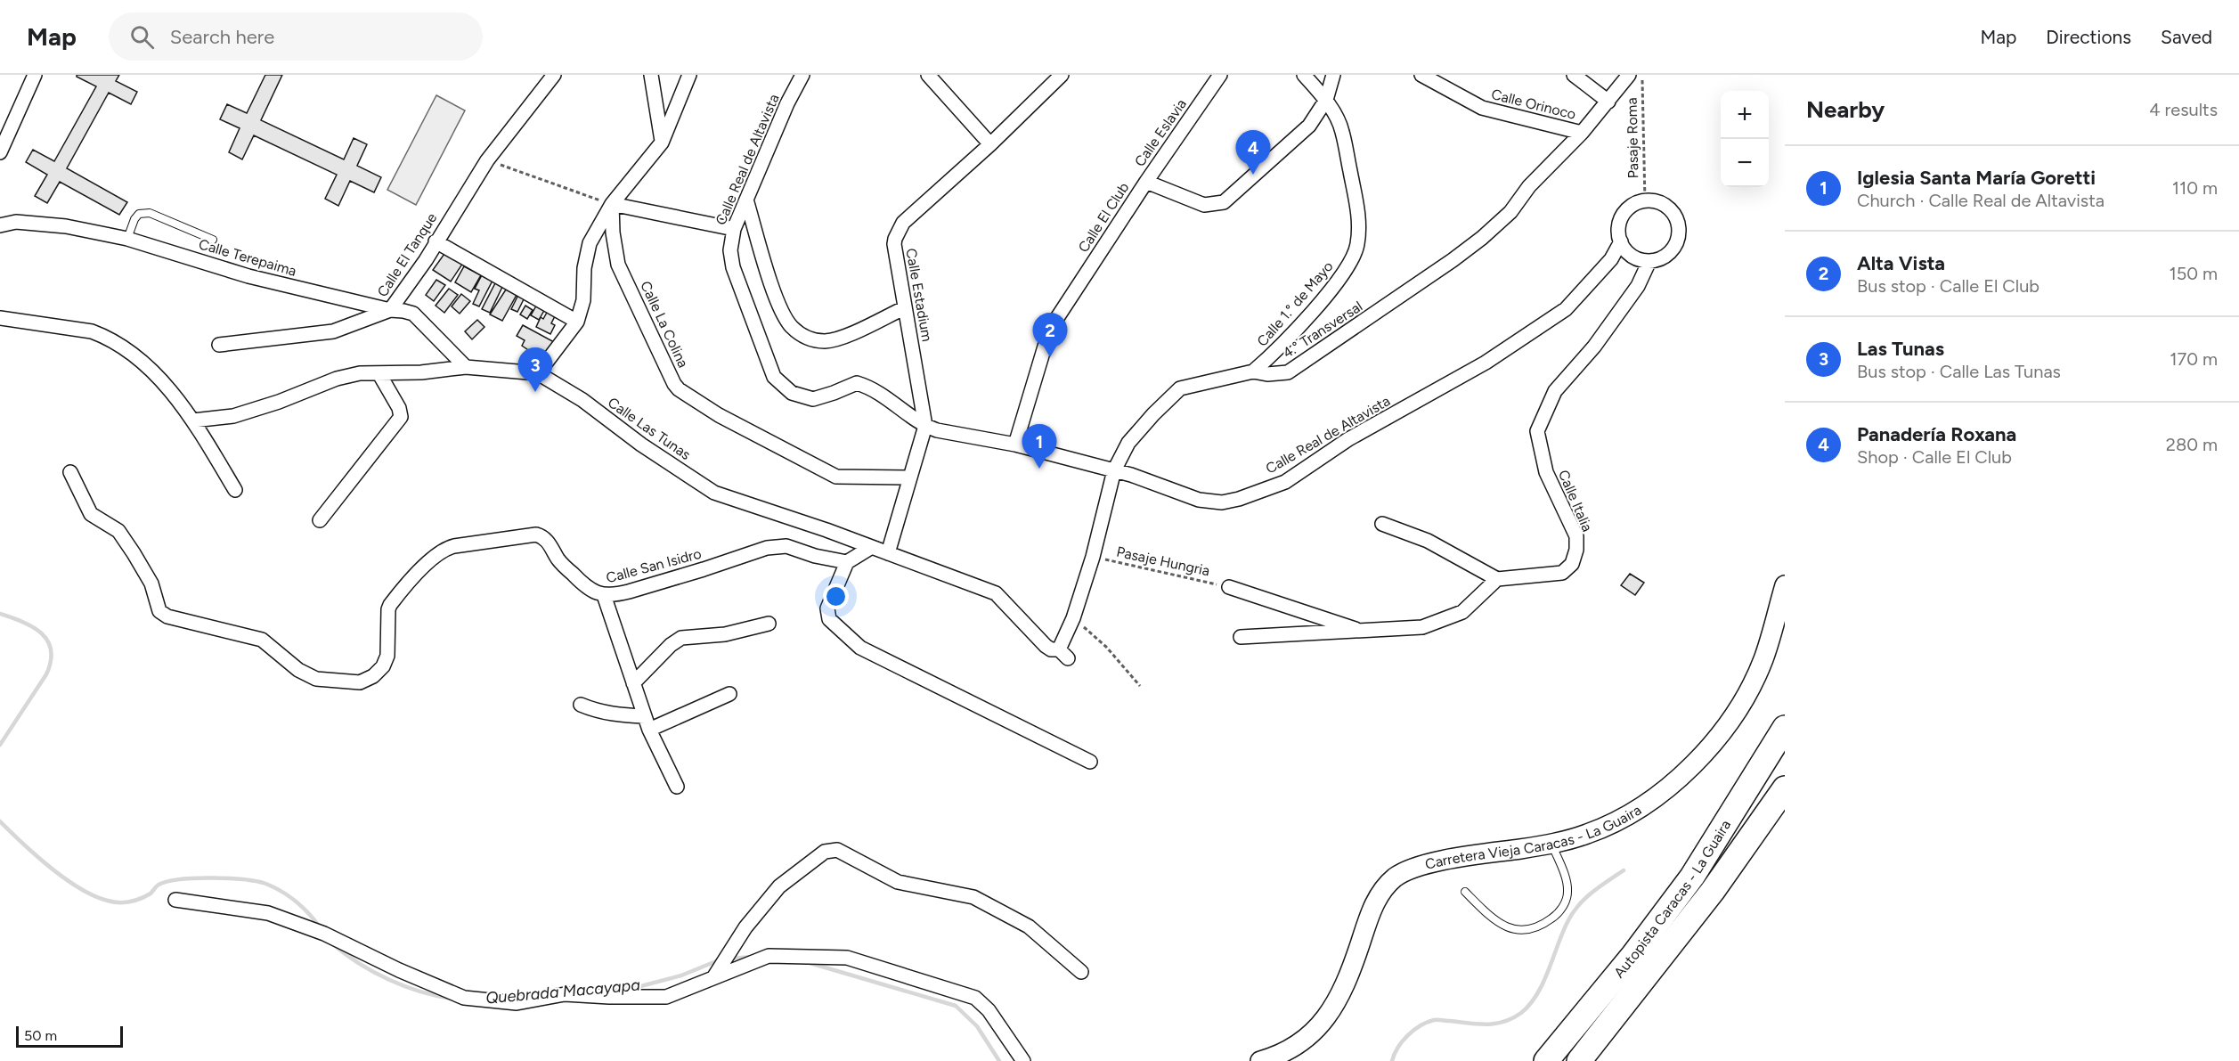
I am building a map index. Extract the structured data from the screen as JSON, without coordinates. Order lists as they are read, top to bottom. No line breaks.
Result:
{"streets":{"highway":["Autopista Caracas - La Guaira"],"main road":["Carretera Vieja Caracas - La Guaira"],"street":["Calle Orinoco","Calle Eslavia","Calle Real de Altavista","Calle El Club","Calle El Tanque","Calle Terepaima","Calle Estadium","Calle 1.° de Mayo","Calle La Colina","4.° Transversal","Calle Las Tunas","Calle Italia","Calle San Isidro"],"path":["Pasaje Roma","Pasaje Hungria"]},"crossings":[["Calle Orinoco","4.° Transversal"],["Calle Eslavia","Calle El Club"],["Pasaje Roma","Calle Real de Altavista"],["Pasaje Roma","Calle Italia"],["Calle Real de Altavista","Calle El Club"],["Calle Real de Altavista","Calle Estadium"],["Calle Real de Altavista","4.° Transversal"],["Calle Real de Altavista","Calle Italia"],["Calle El Club","Calle 1.° de Mayo"],["Calle El Tanque","Calle Terepaima"],["Calle Terepaima","Calle Las Tunas"],["Calle Estadium","Calle La Colina"],["Calle Estadium","Calle Las Tunas"],["Calle 1.° de Mayo","4.° Transversal"],["4.° Transversal","Calle Las Tunas"],["4.° Transversal","Pasaje Hungria"]],"water":["Quebrada Macayapa"],"scale_bar":"50 m","page":{"header":"Map","search":"Search here","nav":["Map","Directions","Saved"],"heading":["Nearby","4 results"],"map_buttons":["+","−"],"pins":["4","2","3","1"],"list":[{"mark":"1","name":"Iglesia Santa María Goretti","note":"Church · Calle Real de Altavista","value":"110 m"},{"mark":"2","name":"Alta Vista","note":"Bus stop · Calle El Club","value":"150 m"},{"mark":"3","name":"Las Tunas","note":"Bus stop · Calle Las Tunas","value":"170 m"},{"mark":"4","name":"Panadería Roxana","note":"Shop · Calle El Club","value":"280 m"}],"scale":"50 m"}}
